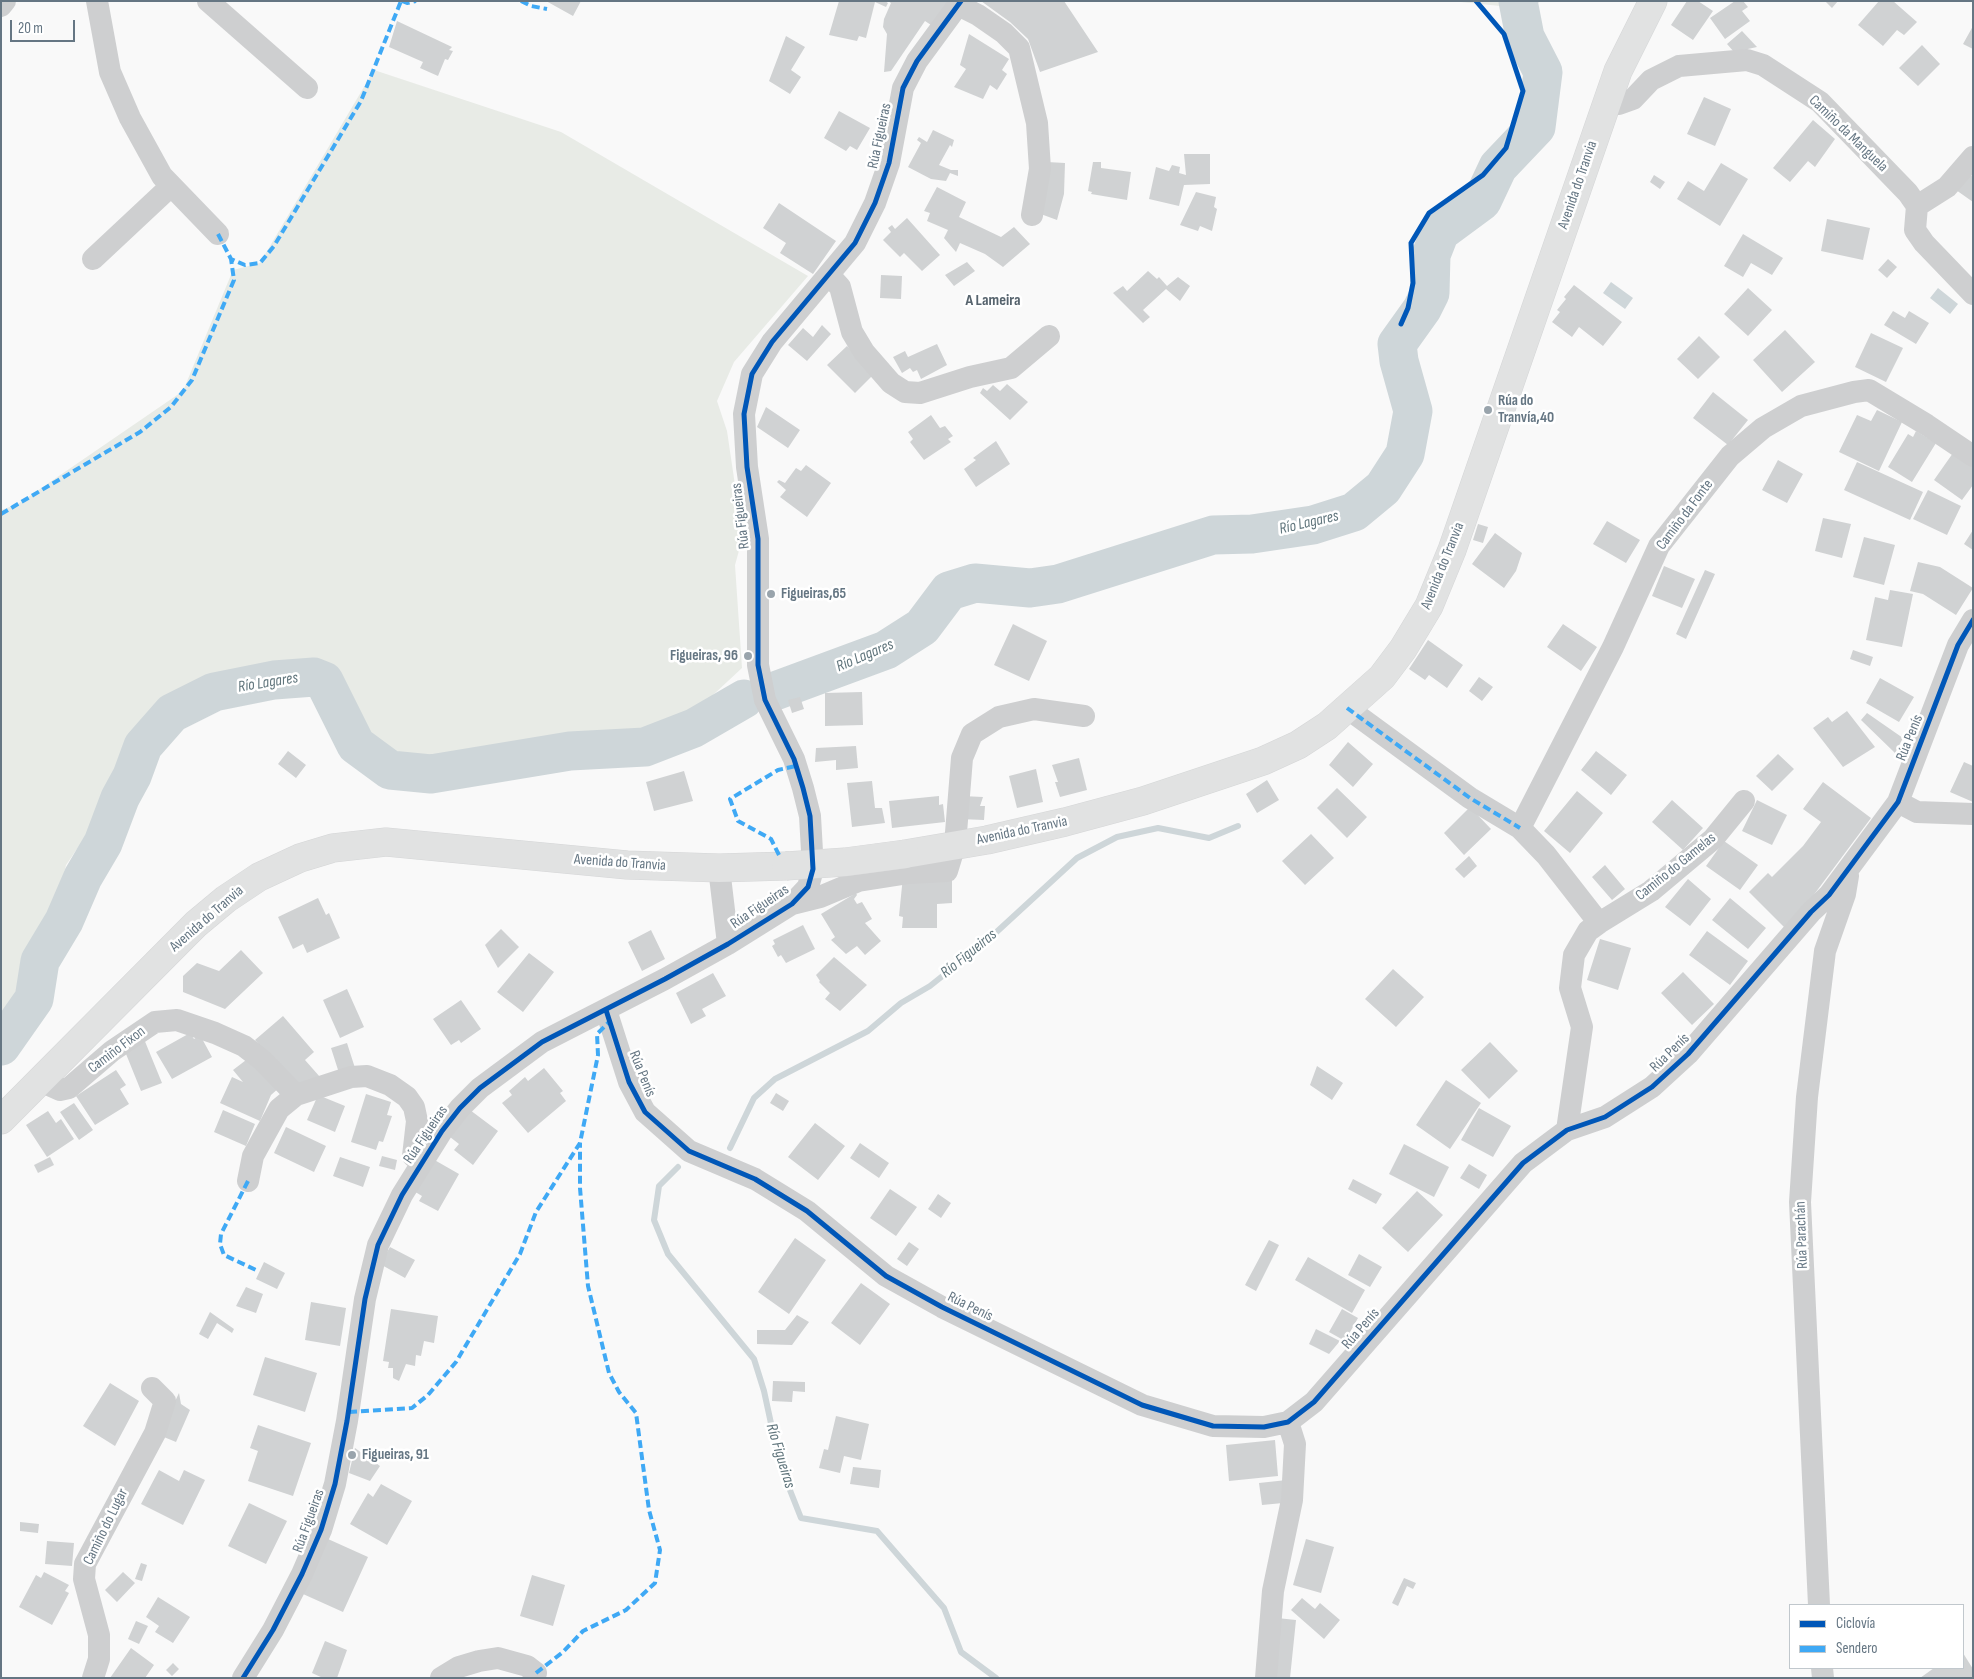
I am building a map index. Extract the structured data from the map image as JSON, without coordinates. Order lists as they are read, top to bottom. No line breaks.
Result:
{"streets":{"main road":["Avenida do Tranvia"],"street":["Camiño da Manguela","Rúa Figueiras","Camiño da Fonte","Rúa Penís","Camiño do Gamelas","Camiño Fixon","Rúa Parachán","Camiño do Lugar"]},"crossings":[["Camiño da Manguela","Avenida do Tranvia"],["Rúa Figueiras","Rúa Penís"],["Avenida do Tranvia","Camiño Fixon"],["Rúa Penís","Camiño do Gamelas"],["Rúa Penís","Rúa Parachán"]],"districts":["A Lameira"],"water":["Río Lagares","Río Figueiras"],"places":["Rúa do Tranvía,40","Figueiras,65","Figueiras, 96","Figueiras, 91"],"legend":["Ciclovía","Sendero"],"scale_bar":"20 m"}
